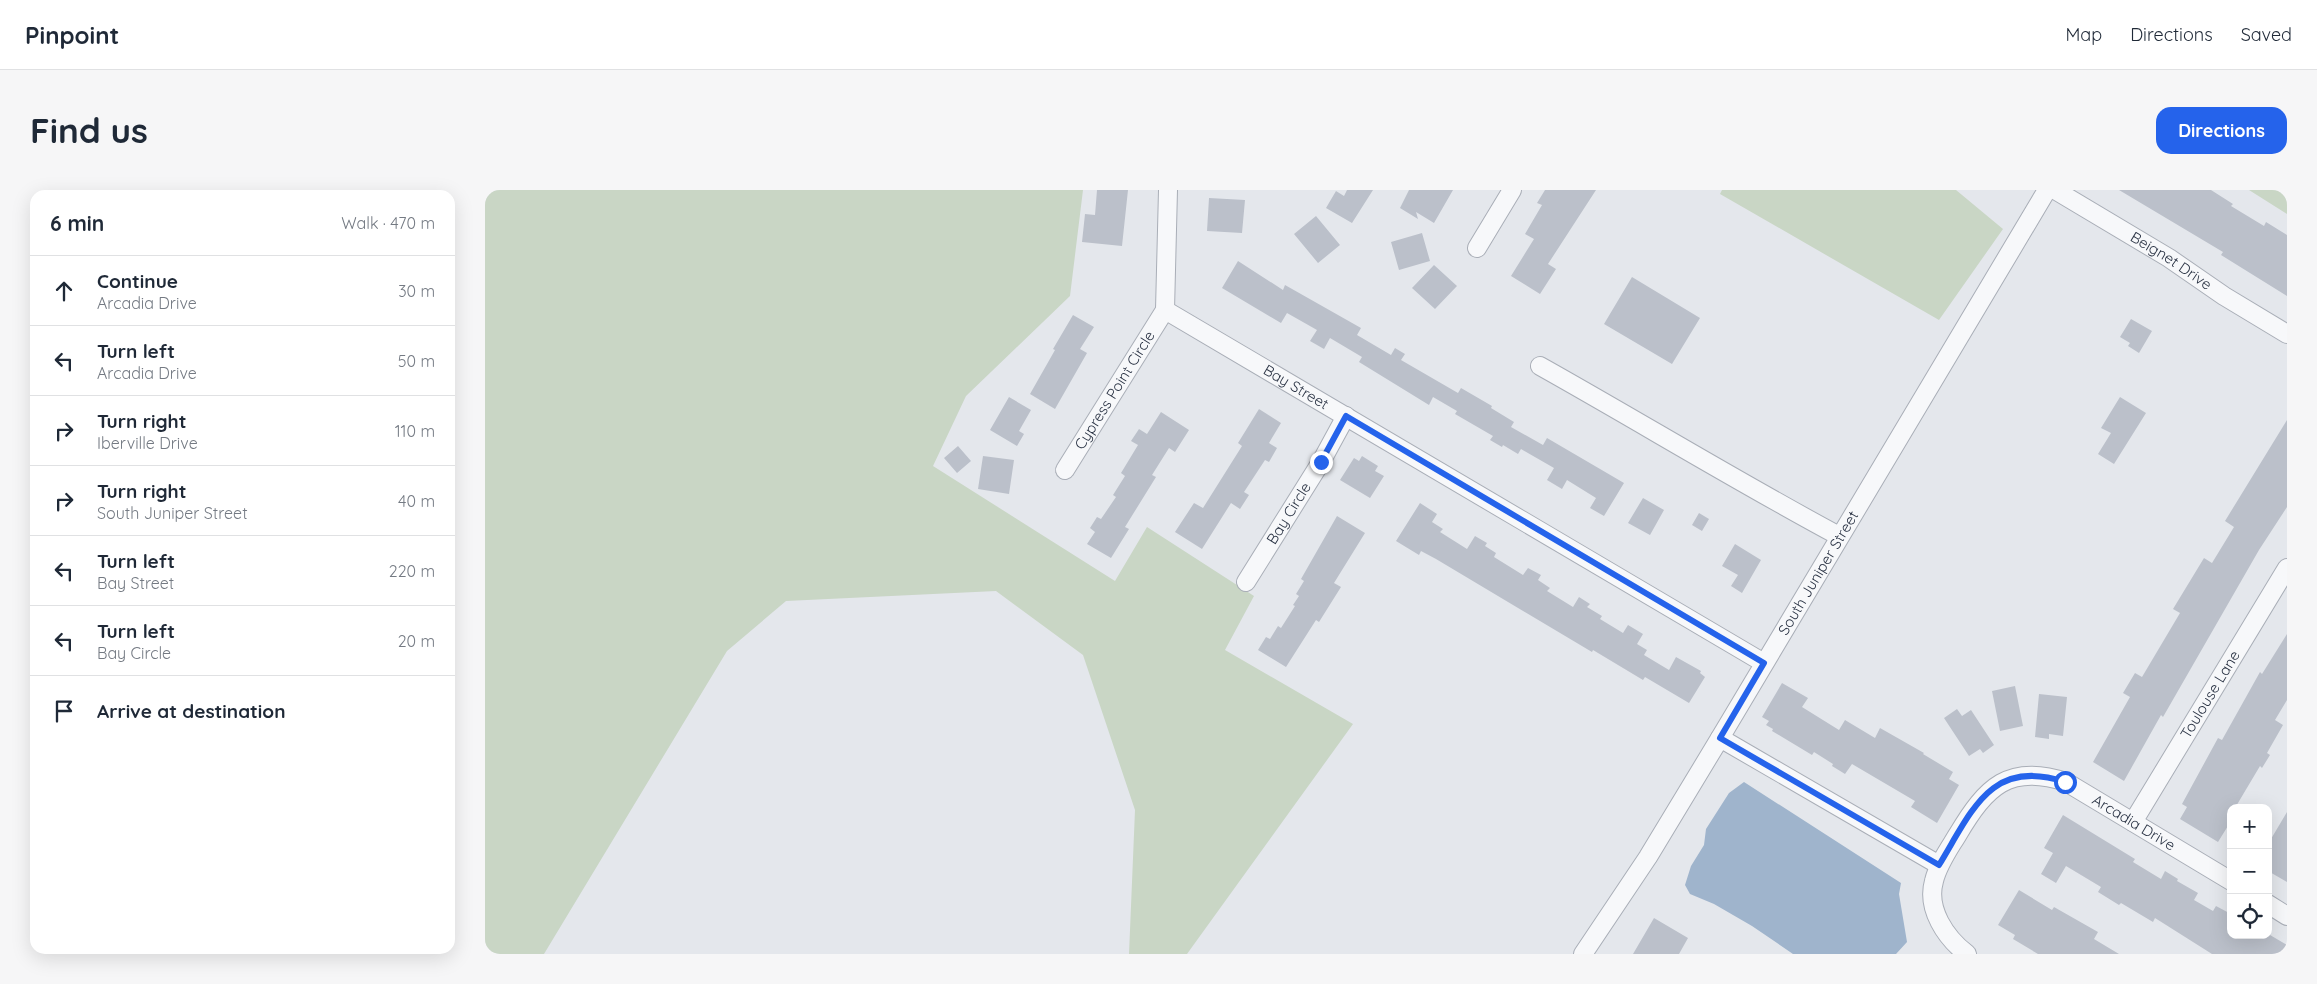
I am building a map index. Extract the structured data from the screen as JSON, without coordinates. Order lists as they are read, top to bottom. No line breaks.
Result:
{"streets":{"street":["Beignet Drive","Bay Street","Cypress Point Circle","Bay Circle","South Juniper Street","Toulouse Lane","Arcadia Drive"]},"crossings":[["Bay Street","Cypress Point Circle"],["Bay Street","Bay Circle"],["Bay Street","South Juniper Street"],["Toulouse Lane","Arcadia Drive"]],"page":{"header":"Pinpoint","nav":["Map","Directions","Saved"],"buttons":"Directions","title":"Find us","heading":["6 min","Walk · 470 m"],"list":[["Continue","Arcadia Drive","30 m"],["Turn left","Arcadia Drive","50 m"],["Turn right","Iberville Drive","110 m"],["Turn right","South Juniper Street","40 m"],["Turn left","Bay Street","220 m"],["Turn left","Bay Circle","20 m"],"Arrive at destination"],"map_buttons":["+","−"]}}
